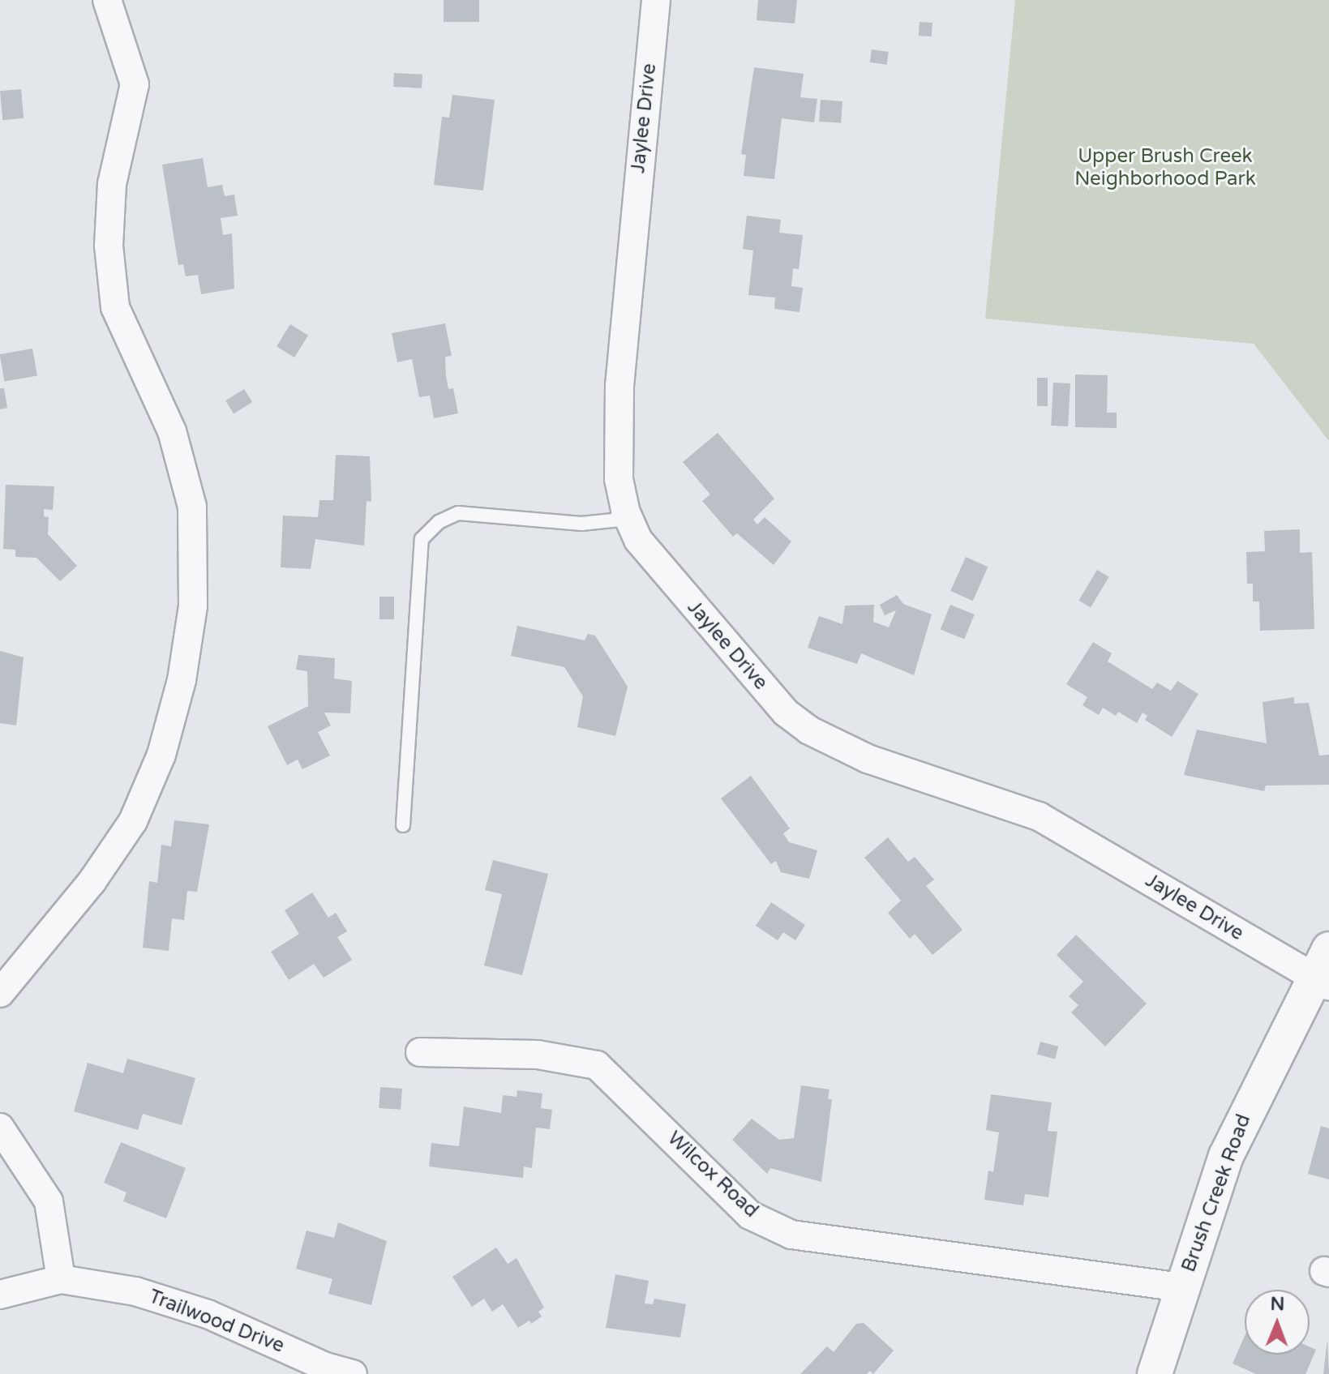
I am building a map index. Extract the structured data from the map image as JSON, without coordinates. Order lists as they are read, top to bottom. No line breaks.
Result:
{"streets":{"street":["Jaylee Drive","Wilcox Road","Brush Creek Road","Trailwood Drive"]},"crossings":[["Jaylee Drive","Brush Creek Road"],["Wilcox Road","Brush Creek Road"]],"parks":["Upper Brush Creek Neighborhood Park"],"north":"top"}
